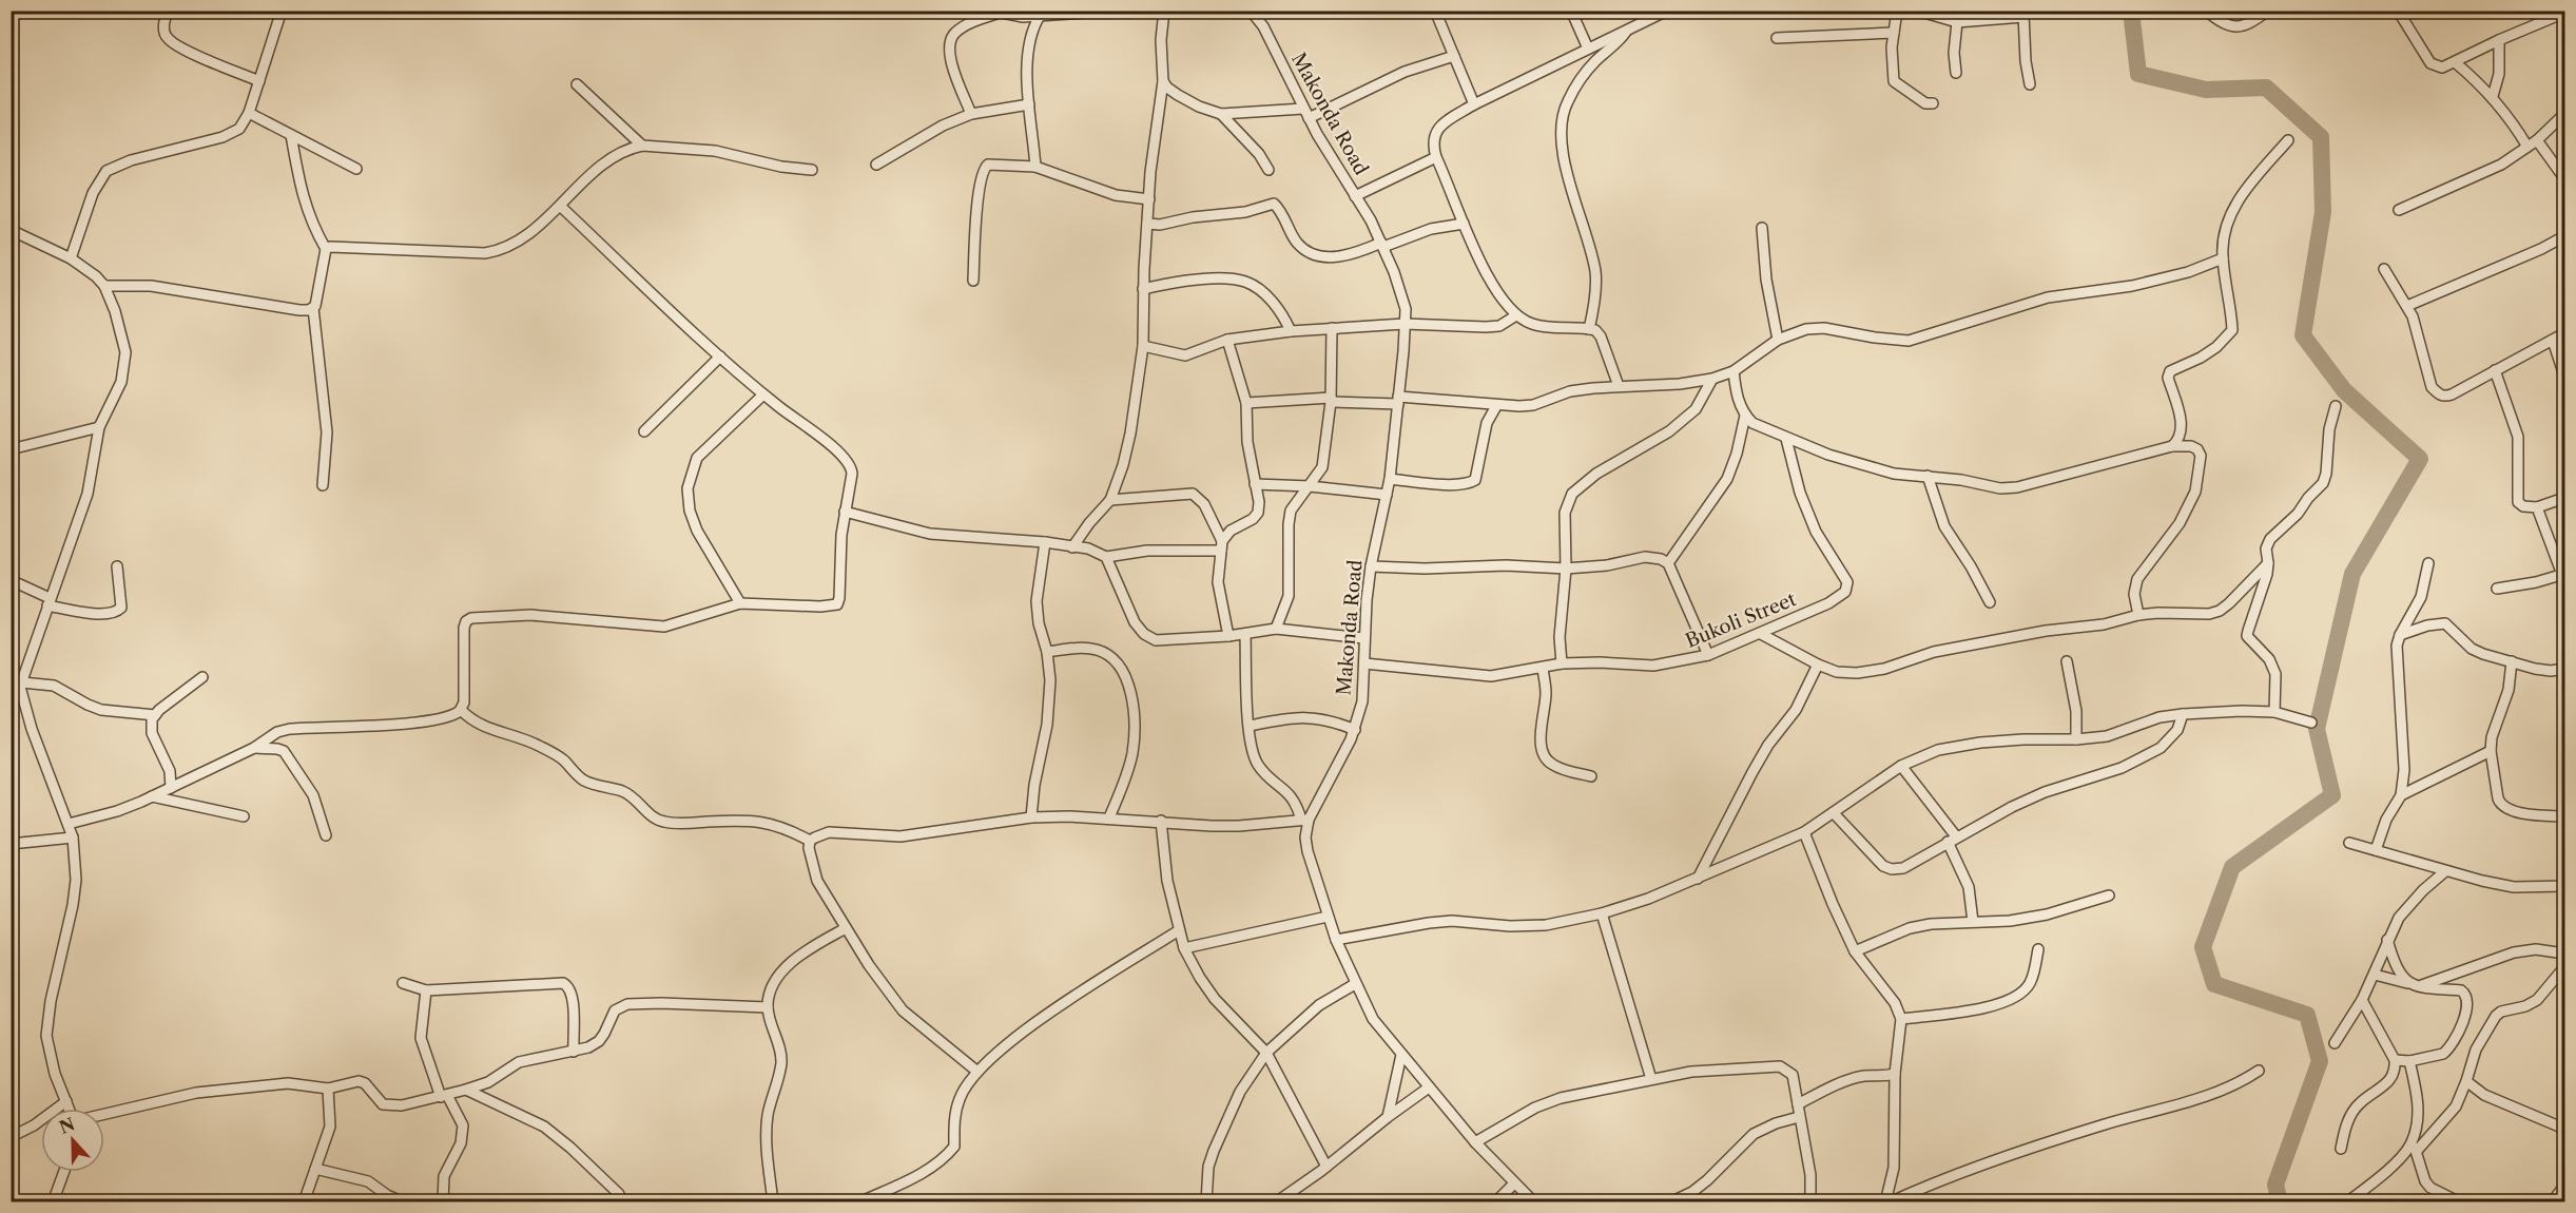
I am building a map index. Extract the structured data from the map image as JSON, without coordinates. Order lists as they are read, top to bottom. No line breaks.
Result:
{"streets":{"street":["Makonda Road","Bukoli Street"]},"crossings":[["Makonda Road","Bukoli Street"]],"north":"top"}
